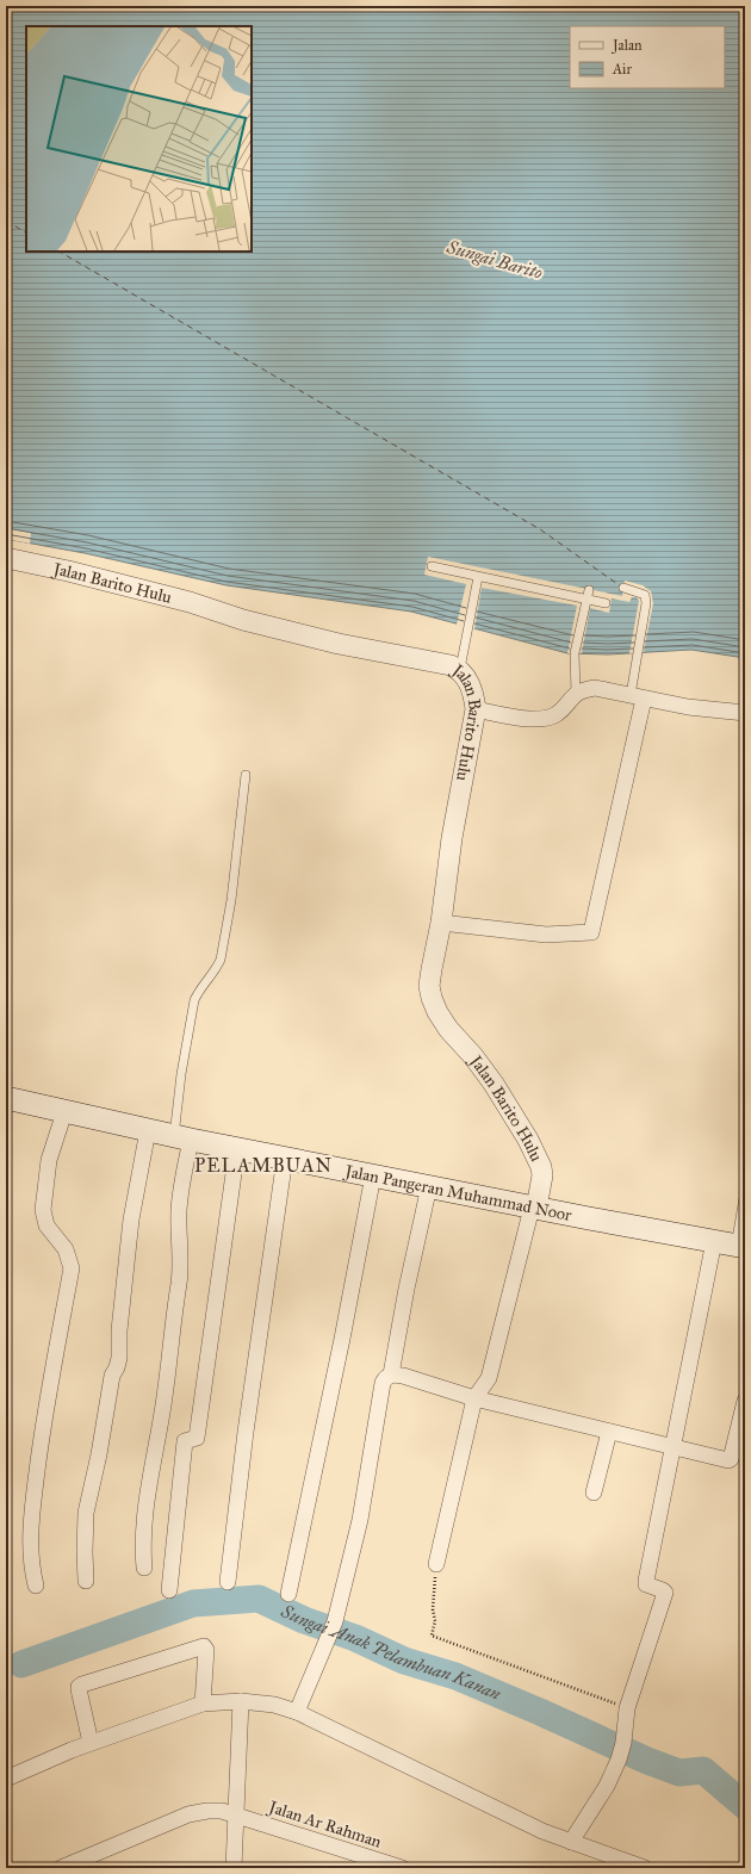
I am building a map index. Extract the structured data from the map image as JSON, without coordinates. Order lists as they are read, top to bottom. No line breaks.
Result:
{"streets":{"main road":["Jalan Pangeran Muhammad Noor"],"street":["Jalan Barito Hulu","Jalan Ar Rahman"]},"crossings":[["Jalan Barito Hulu","Jalan Pangeran Muhammad Noor"]],"districts":["PELAMBUAN"],"water":["Sungai Barito","Sungai Anak Pelambuan Kanan"],"legend":["Jalan","Air"]}
